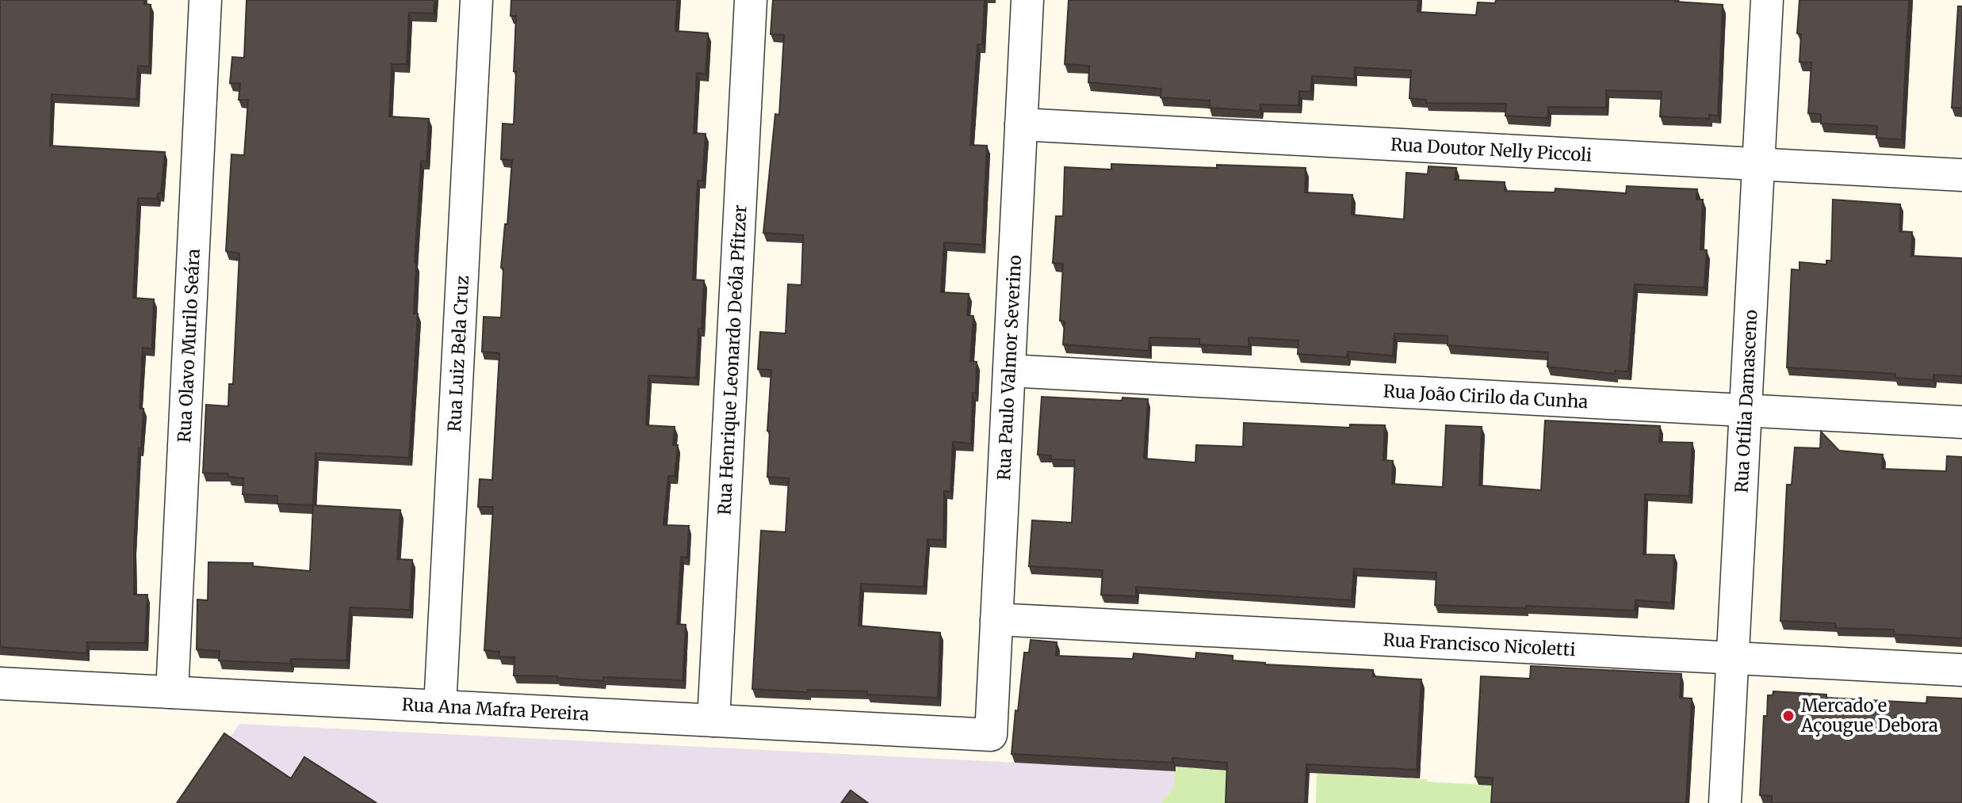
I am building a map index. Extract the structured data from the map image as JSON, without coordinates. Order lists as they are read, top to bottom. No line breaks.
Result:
{"streets":{"street":["Rua Doutor Nelly Piccoli","Rua Olavo Murilo Seára","Rua Luiz Bela Cruz","Rua Henrique Leonardo Deóla Pfitzer","Rua Paulo Valmor Severino","Rua João Cirilo da Cunha","Rua Otília Damasceno","Rua Francisco Nicoletti","Rua Ana Mafra Pereira"]},"crossings":[["Rua Doutor Nelly Piccoli","Rua Paulo Valmor Severino"],["Rua Doutor Nelly Piccoli","Rua Otília Damasceno"],["Rua Olavo Murilo Seára","Rua Ana Mafra Pereira"],["Rua Luiz Bela Cruz","Rua Ana Mafra Pereira"],["Rua Henrique Leonardo Deóla Pfitzer","Rua Ana Mafra Pereira"],["Rua Paulo Valmor Severino","Rua João Cirilo da Cunha"],["Rua Paulo Valmor Severino","Rua Francisco Nicoletti"],["Rua Paulo Valmor Severino","Rua Ana Mafra Pereira"],["Rua João Cirilo da Cunha","Rua Otília Damasceno"],["Rua Otília Damasceno","Rua Francisco Nicoletti"]],"places":["Mercado e Açougue Debora"]}
